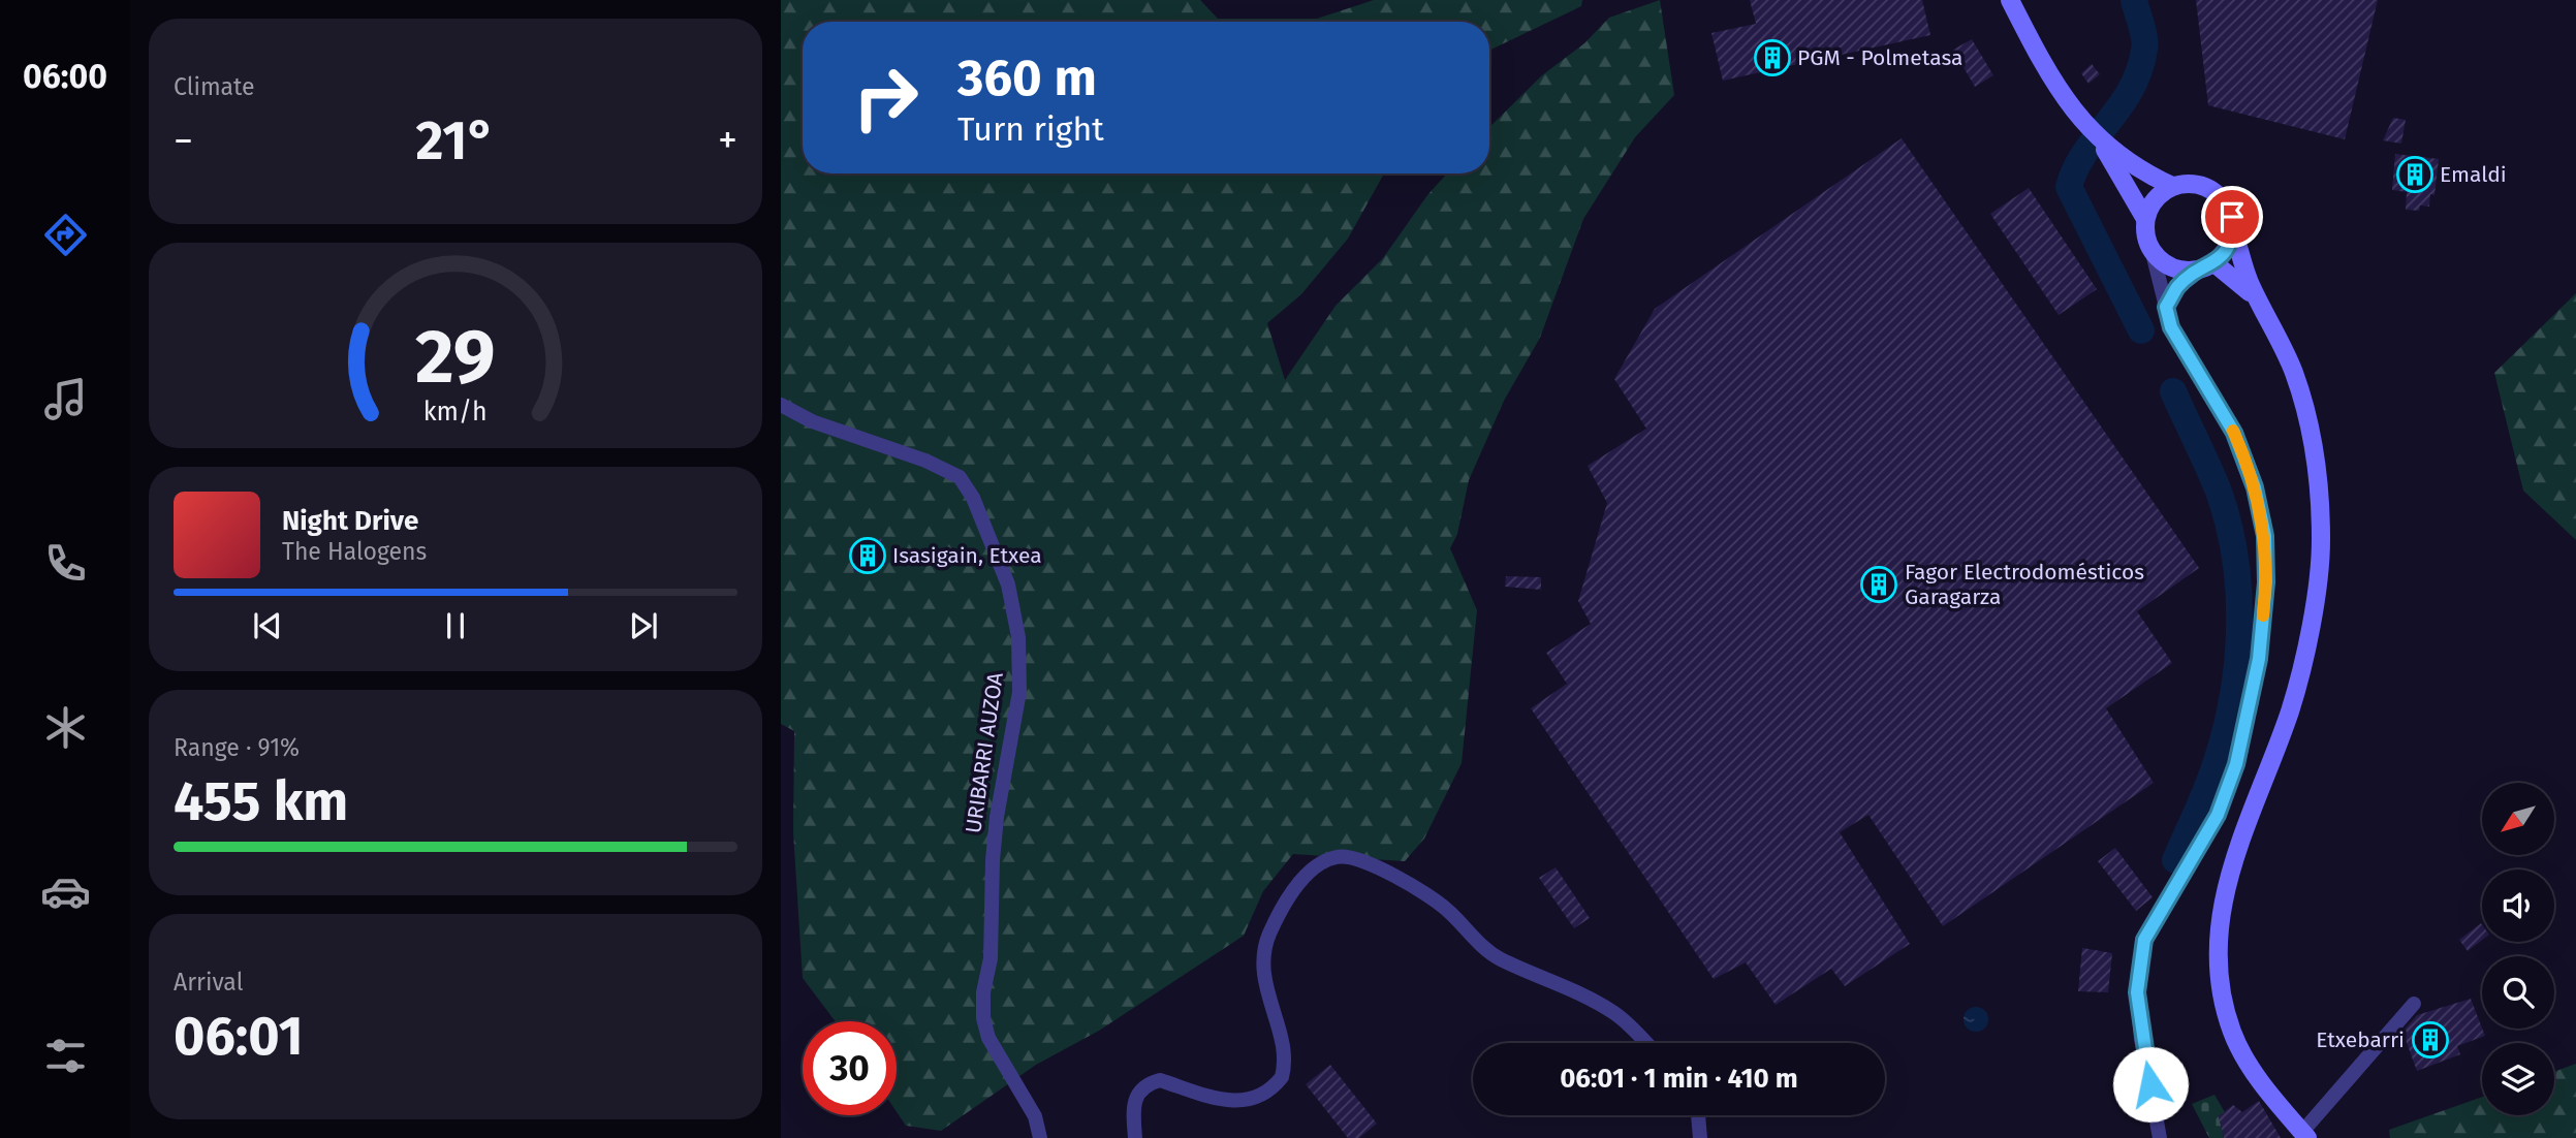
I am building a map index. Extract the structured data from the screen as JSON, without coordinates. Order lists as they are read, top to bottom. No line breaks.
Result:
{"streets":{"street":["URIBARRI AUZOA"]},"places":{"building":["PGM - Polmetasa","Emaldi","Isasigain, Etxea","Fagor Electrodomésticos Garagarza","Etxebarri"]},"north":"bottom left","page":{"tabs":"06:00","tile":["Climate",["Range · 91%","455 km"],["Arrival","06:01"]],"turn":["360 m","Turn right"],"heat":["−","21°","+"],"song":["Night Drive","The Halogens"],"limit":"30","trip":"06:01 · 1 min · 410 m","gauge":["29","km/h"]}}
